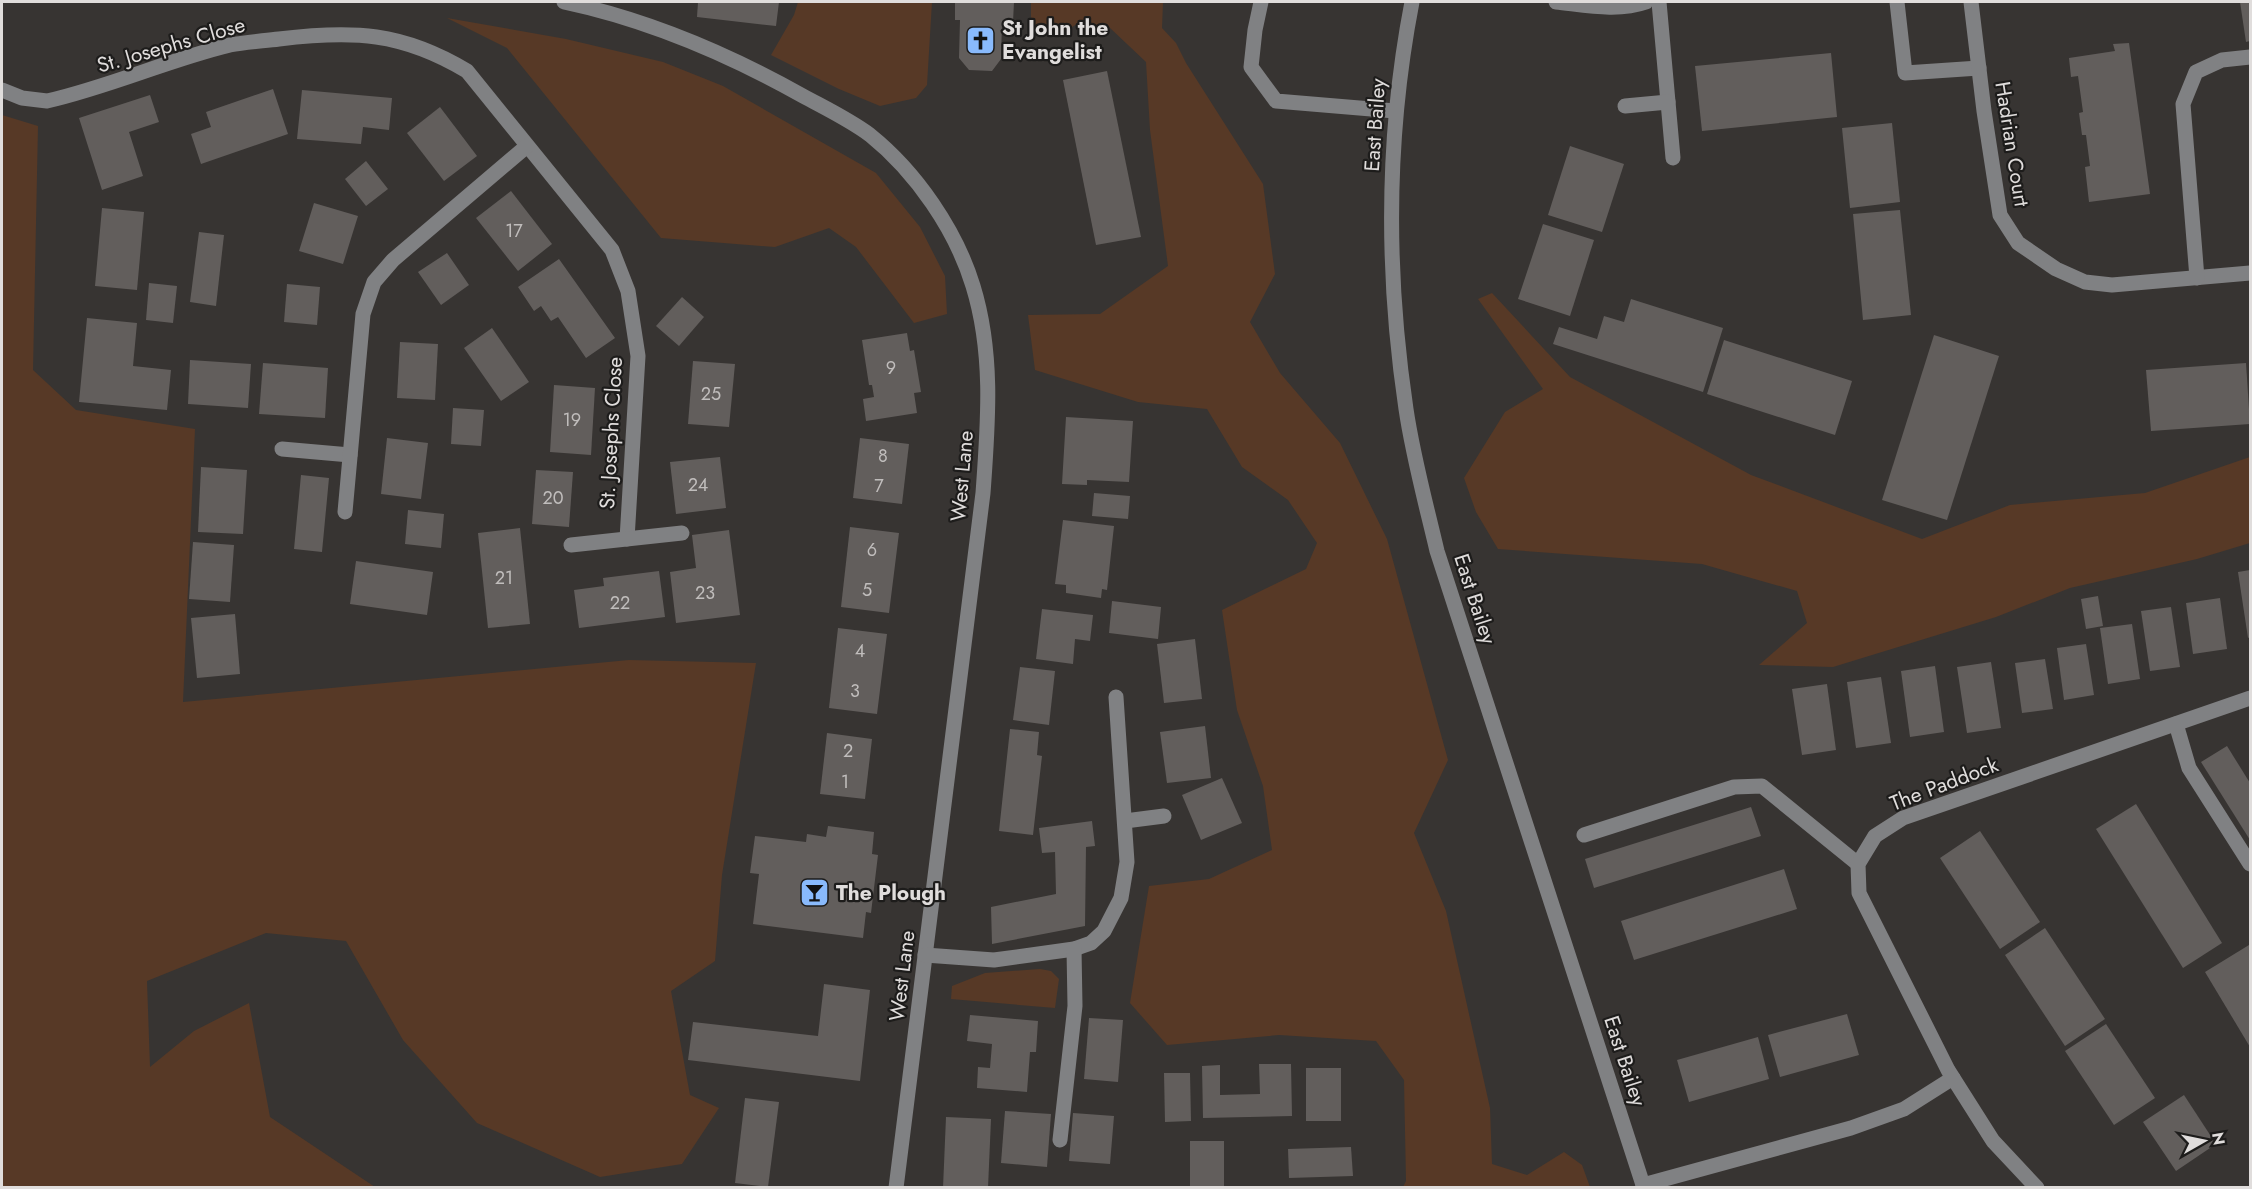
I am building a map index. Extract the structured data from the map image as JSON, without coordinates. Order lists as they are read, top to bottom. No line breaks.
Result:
{"streets":{"street":["St. Josephs Close","East Bailey","Hadrian Court","West Lane","The Paddock"]},"places":{"church":["St John the Evangelist"],"bar":["The Plough"]},"house_numbers":["17","9","25","19","8","24","7","20","6","21","5","23","22","4","3","2","1"],"north":"right"}
